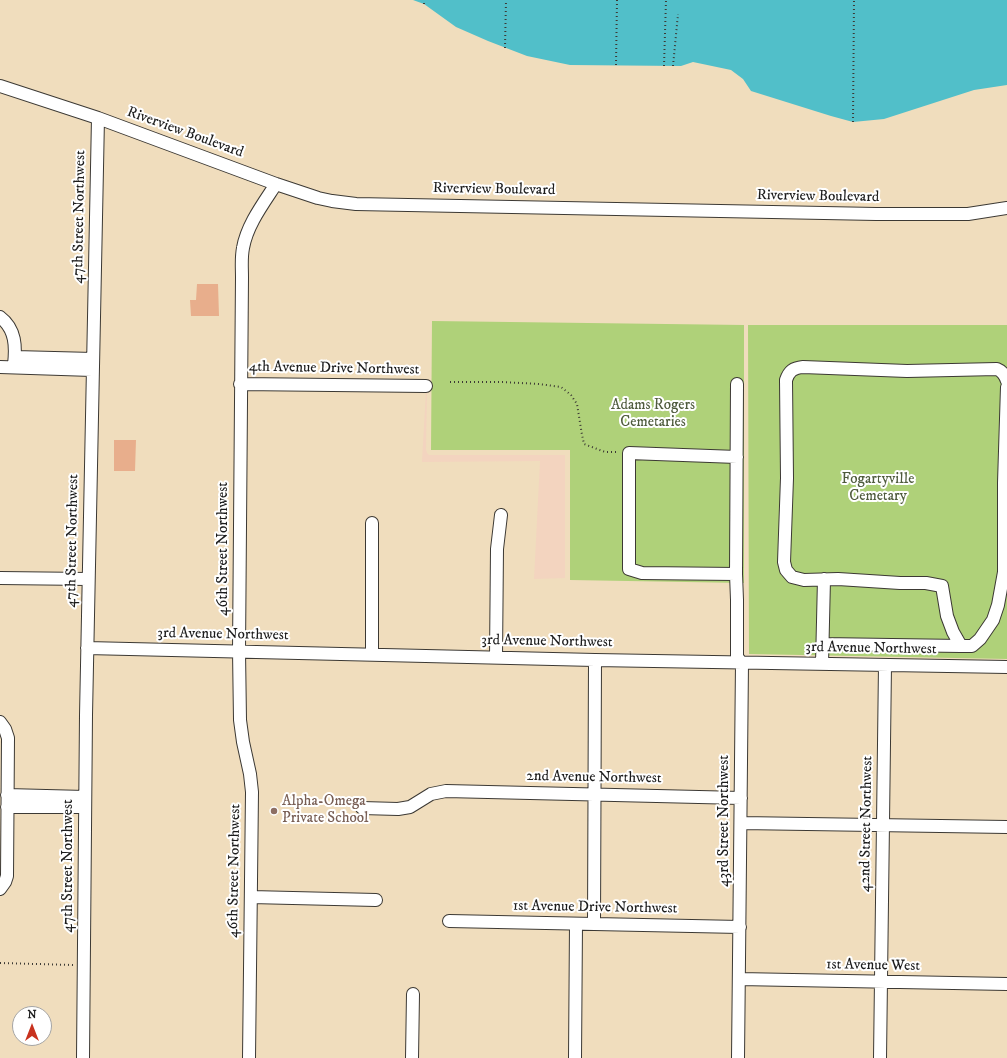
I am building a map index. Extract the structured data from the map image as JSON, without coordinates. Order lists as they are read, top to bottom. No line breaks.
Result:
{"streets":{"street":["Riverview Boulevard","47th Street Northwest","4th Avenue Drive Northwest","46th Street Northwest","3rd Avenue Northwest","2nd Avenue Northwest","43rd Street Northwest","42nd Street Northwest","1st Avenue Drive Northwest","1st Avenue West"]},"crossings":[["Riverview Boulevard","47th Street Northwest"],["Riverview Boulevard","46th Street Northwest"],["47th Street Northwest","3rd Avenue Northwest"],["4th Avenue Drive Northwest","46th Street Northwest"],["46th Street Northwest","3rd Avenue Northwest"],["3rd Avenue Northwest","43rd Street Northwest"],["3rd Avenue Northwest","42nd Street Northwest"],["2nd Avenue Northwest","43rd Street Northwest"],["43rd Street Northwest","1st Avenue Drive Northwest"],["43rd Street Northwest","1st Avenue West"],["42nd Street Northwest","1st Avenue West"]],"parks":["Adams Rogers Cemetaries","Fogartyville Cemetary"],"places":["Alpha-Omega Private School"],"north":"top"}
